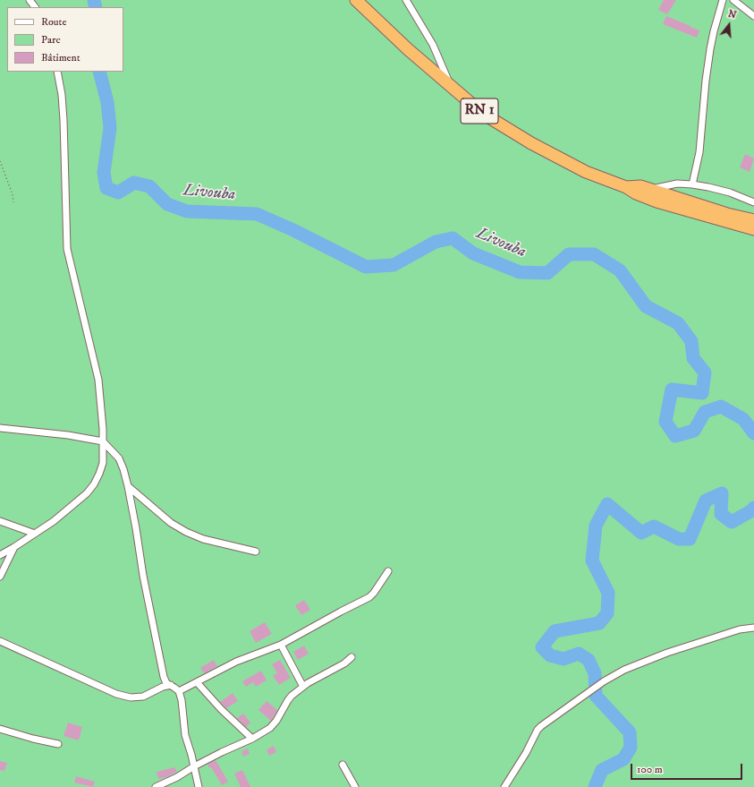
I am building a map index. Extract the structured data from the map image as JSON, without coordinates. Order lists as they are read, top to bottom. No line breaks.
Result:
{"streets":{"highway":["RN 1"]},"water":["Livouba"],"legend":["Route","Parc","Bâtiment"],"scale_bar":"100 m","north":"top"}
